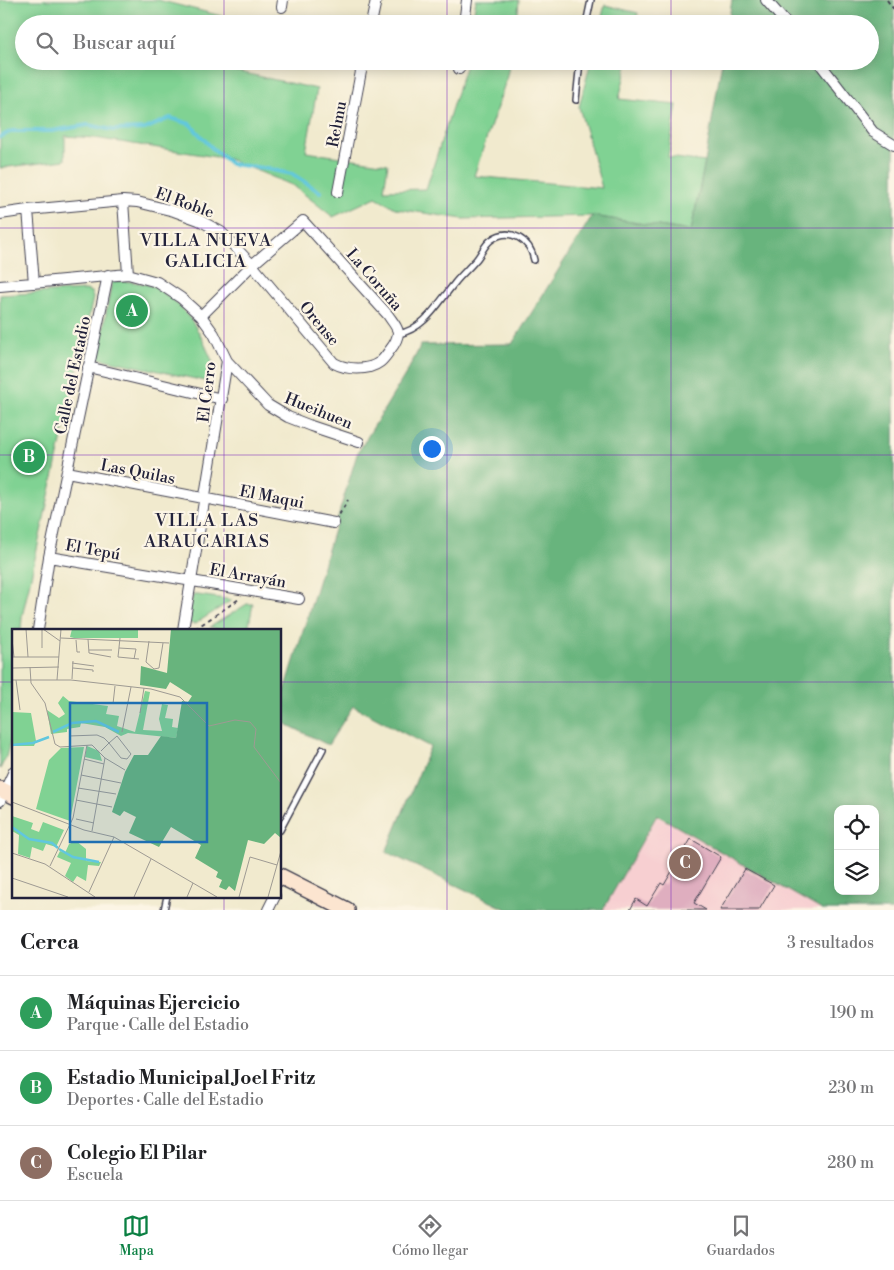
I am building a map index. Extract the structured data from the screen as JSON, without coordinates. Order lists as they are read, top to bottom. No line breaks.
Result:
{"streets":{"street":["Relmu","El Roble","La Coruña","Orense","Calle del Estadio","El Cerro","Hueihuen","Las Quilas","El Maqui","El Tepú","El Arrayán"]},"crossings":[["El Roble","La Coruña"],["El Roble","Orense"],["La Coruña","Orense"],["Calle del Estadio","El Cerro"],["Calle del Estadio","Las Quilas"],["Calle del Estadio","El Tepú"],["El Cerro","Hueihuen"],["El Cerro","Las Quilas"],["El Cerro","El Maqui"],["El Cerro","El Tepú"],["El Cerro","El Arrayán"],["Las Quilas","El Maqui"],["El Tepú","El Arrayán"]],"districts":["VILLA NUEVA GALICIA","VILLA LAS ARAUCARIAS"],"page":{"search":"Buscar aquí","pins":["A","B","C"],"heading":["Cerca","3 resultados"],"list":[{"mark":"A","name":"Máquinas Ejercicio","note":"Parque · Calle del Estadio","value":"190 m"},{"mark":"B","name":"Estadio Municipal Joel Fritz","note":"Deportes · Calle del Estadio","value":"230 m"},{"mark":"C","name":"Colegio El Pilar","note":"Escuela","value":"280 m"}],"nav":["Mapa","Cómo llegar","Guardados"]}}
